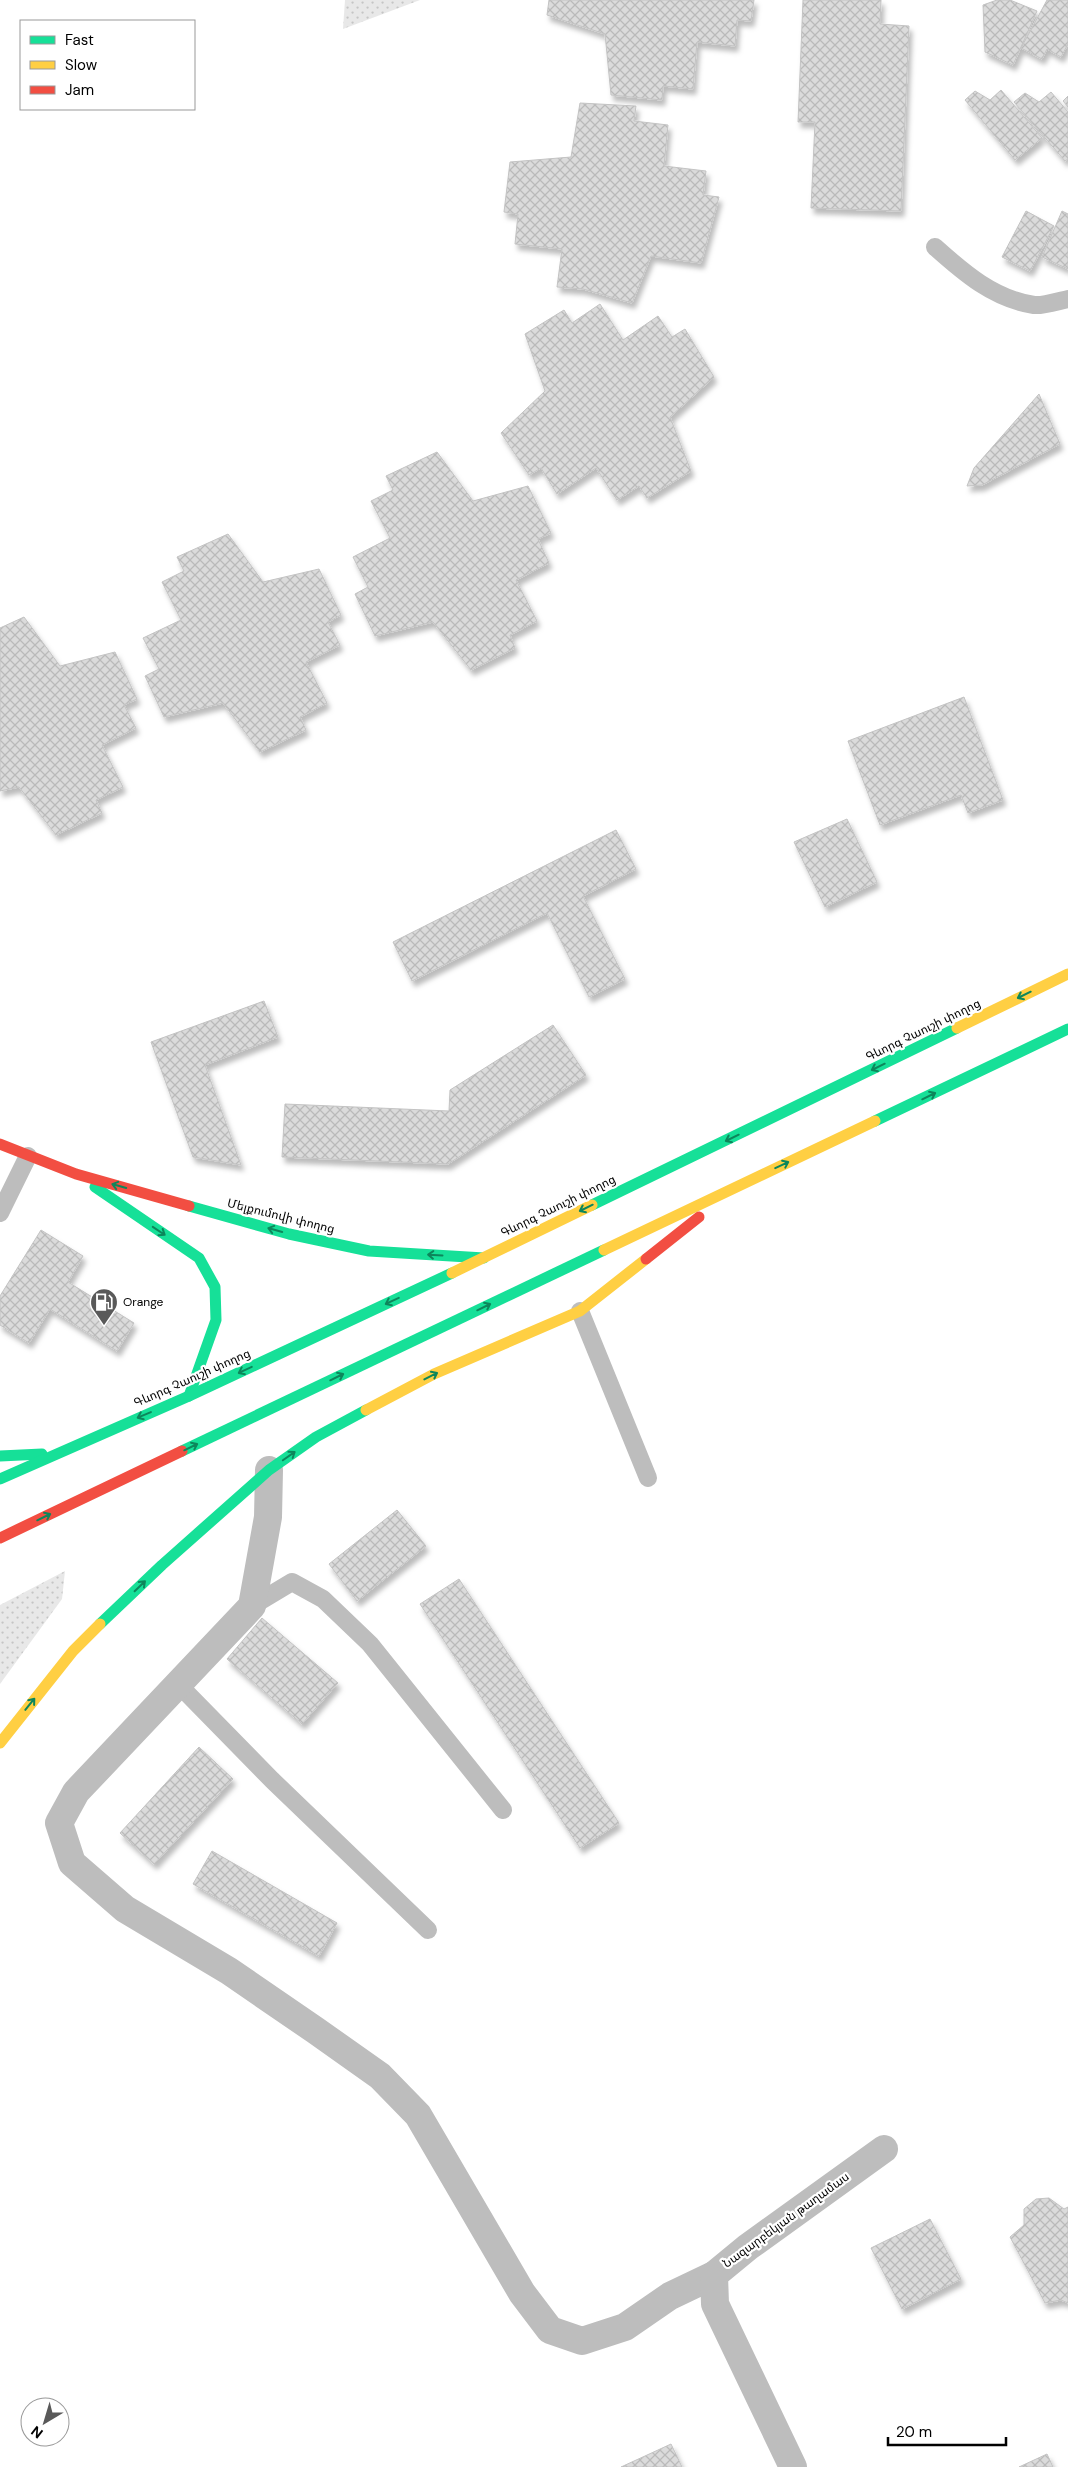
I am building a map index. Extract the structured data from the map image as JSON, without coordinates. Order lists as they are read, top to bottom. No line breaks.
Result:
{"streets":{"main road":["Գևորգ Չաուշի փողոց","Մելքումովի փողոց"],"street":["Նազարբեկյան թաղամաս"]},"crossings":[["Գևորգ Չաուշի փողոց","Մելքումովի փողոց"]],"places":{"fuel station":["Orange"]},"legend":["Fast","Slow","Jam"],"scale_bar":"20 m","north":"bottom left"}
